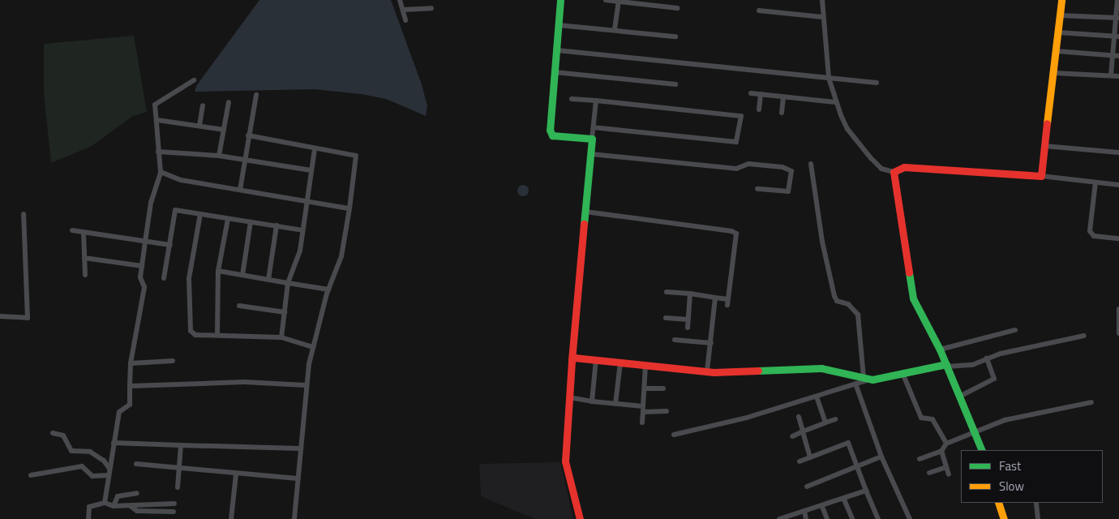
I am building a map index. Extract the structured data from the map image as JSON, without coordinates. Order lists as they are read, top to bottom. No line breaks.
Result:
{"legend":["Fast","Slow"]}
